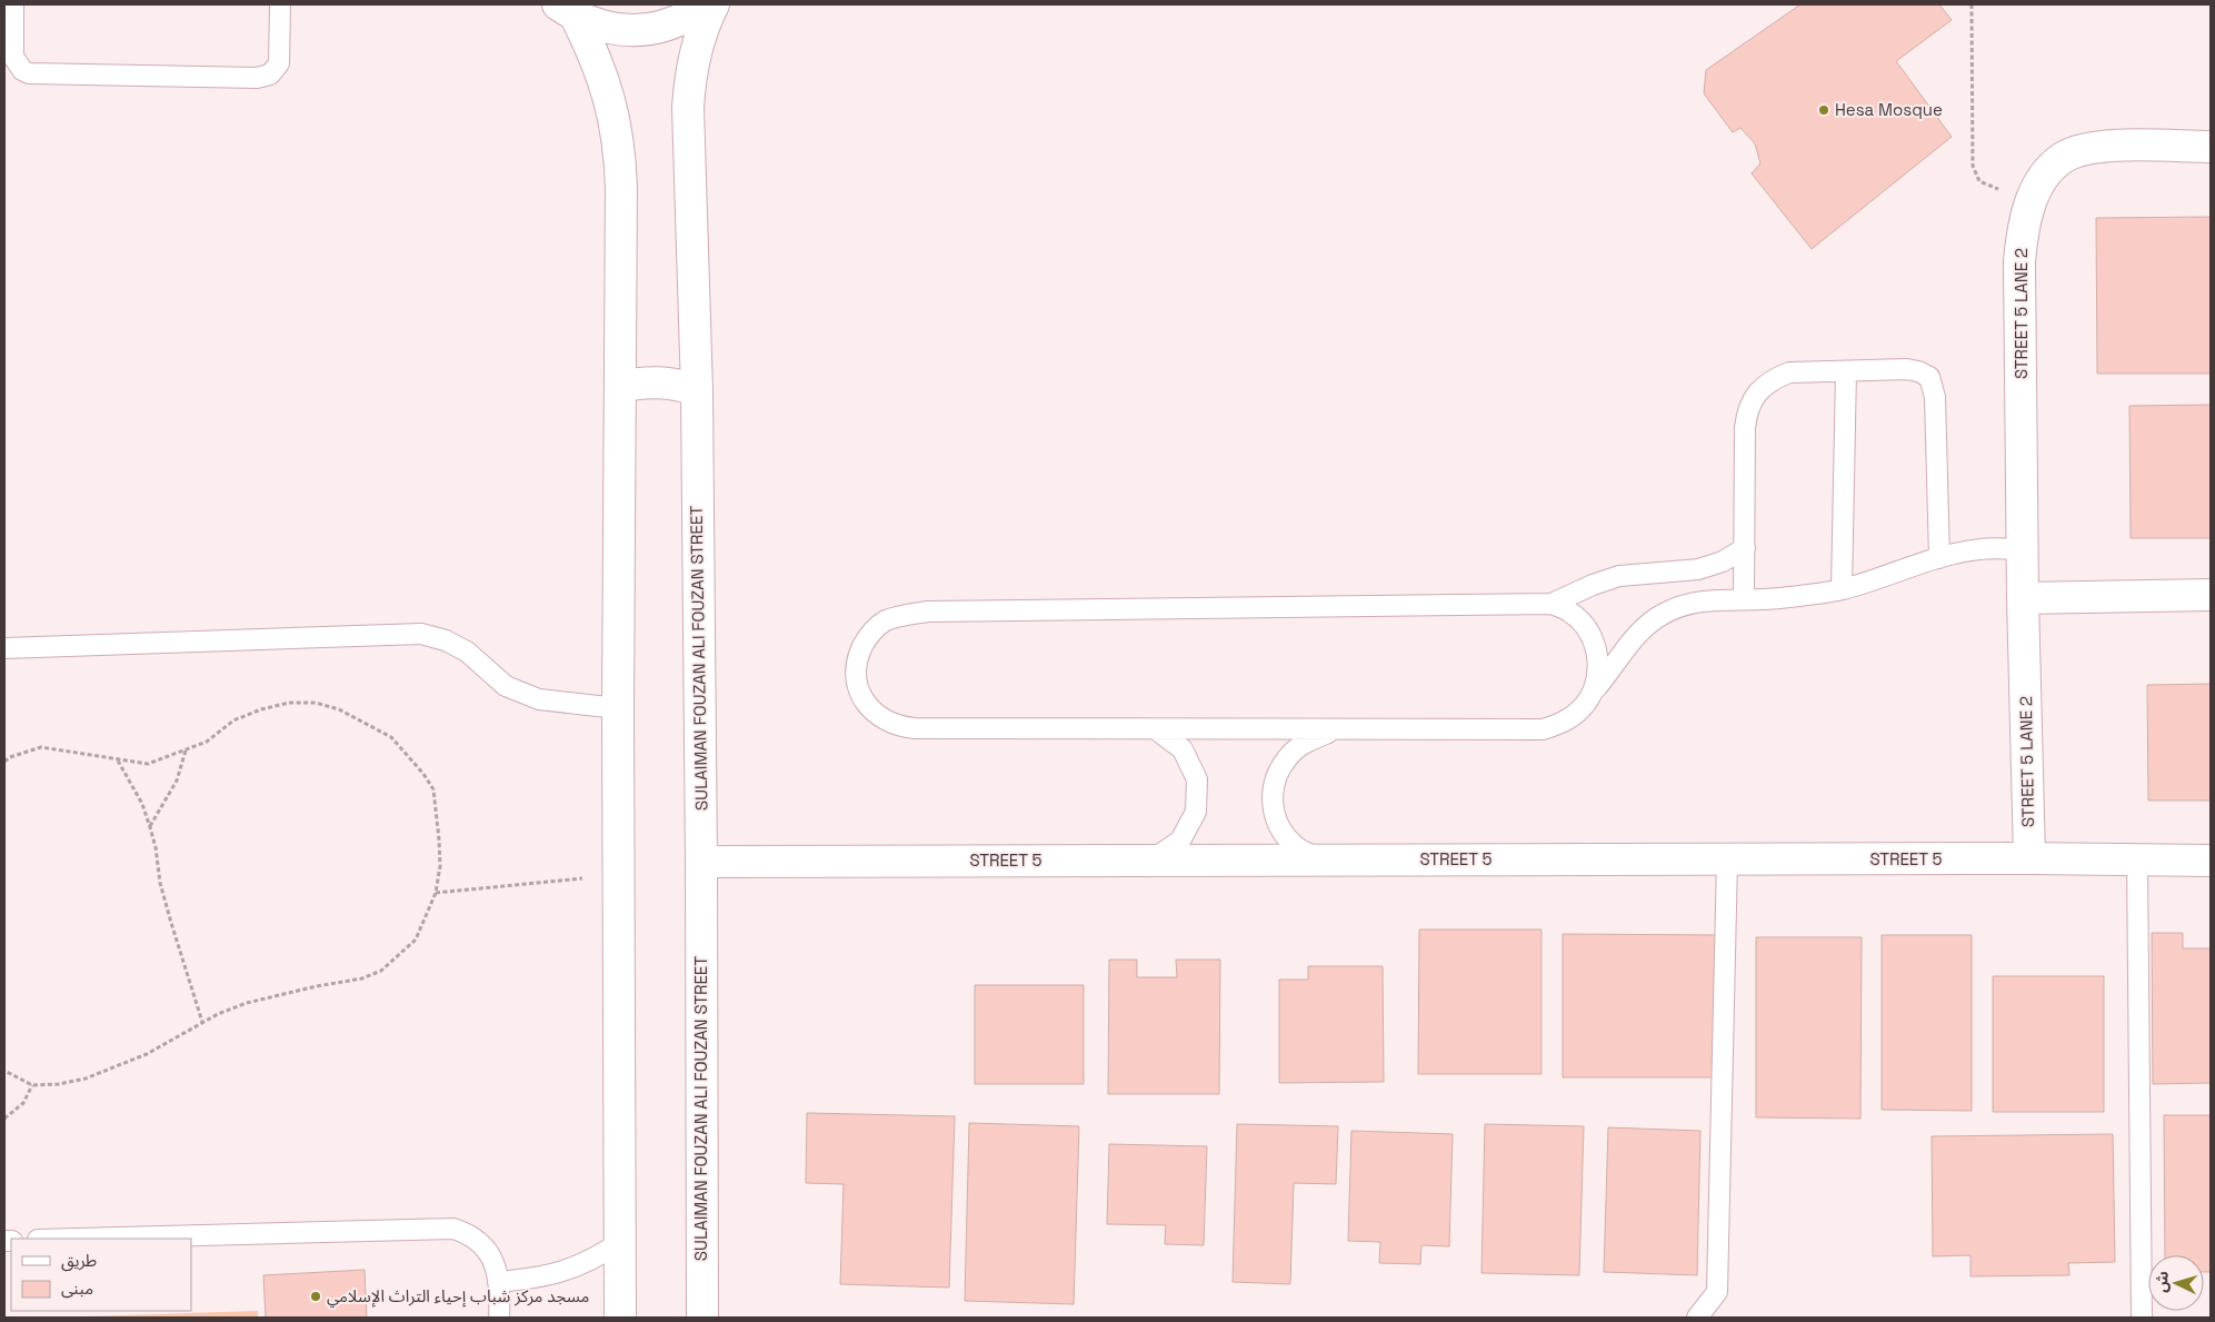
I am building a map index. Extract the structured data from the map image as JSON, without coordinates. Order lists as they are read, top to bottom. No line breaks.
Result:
{"streets":{"street":["STREET 5 LANE 2","SULAIMAN FOUZAN ALI FOUZAN STREET","STREET 5"]},"crossings":[["STREET 5 LANE 2","STREET 5"],["SULAIMAN FOUZAN ALI FOUZAN STREET","STREET 5"]],"places":["Hesa Mosque","مسجد مركز شباب إحياء التراث الإسلامي"],"legend":["طريق","مبنى"],"north":"left"}
